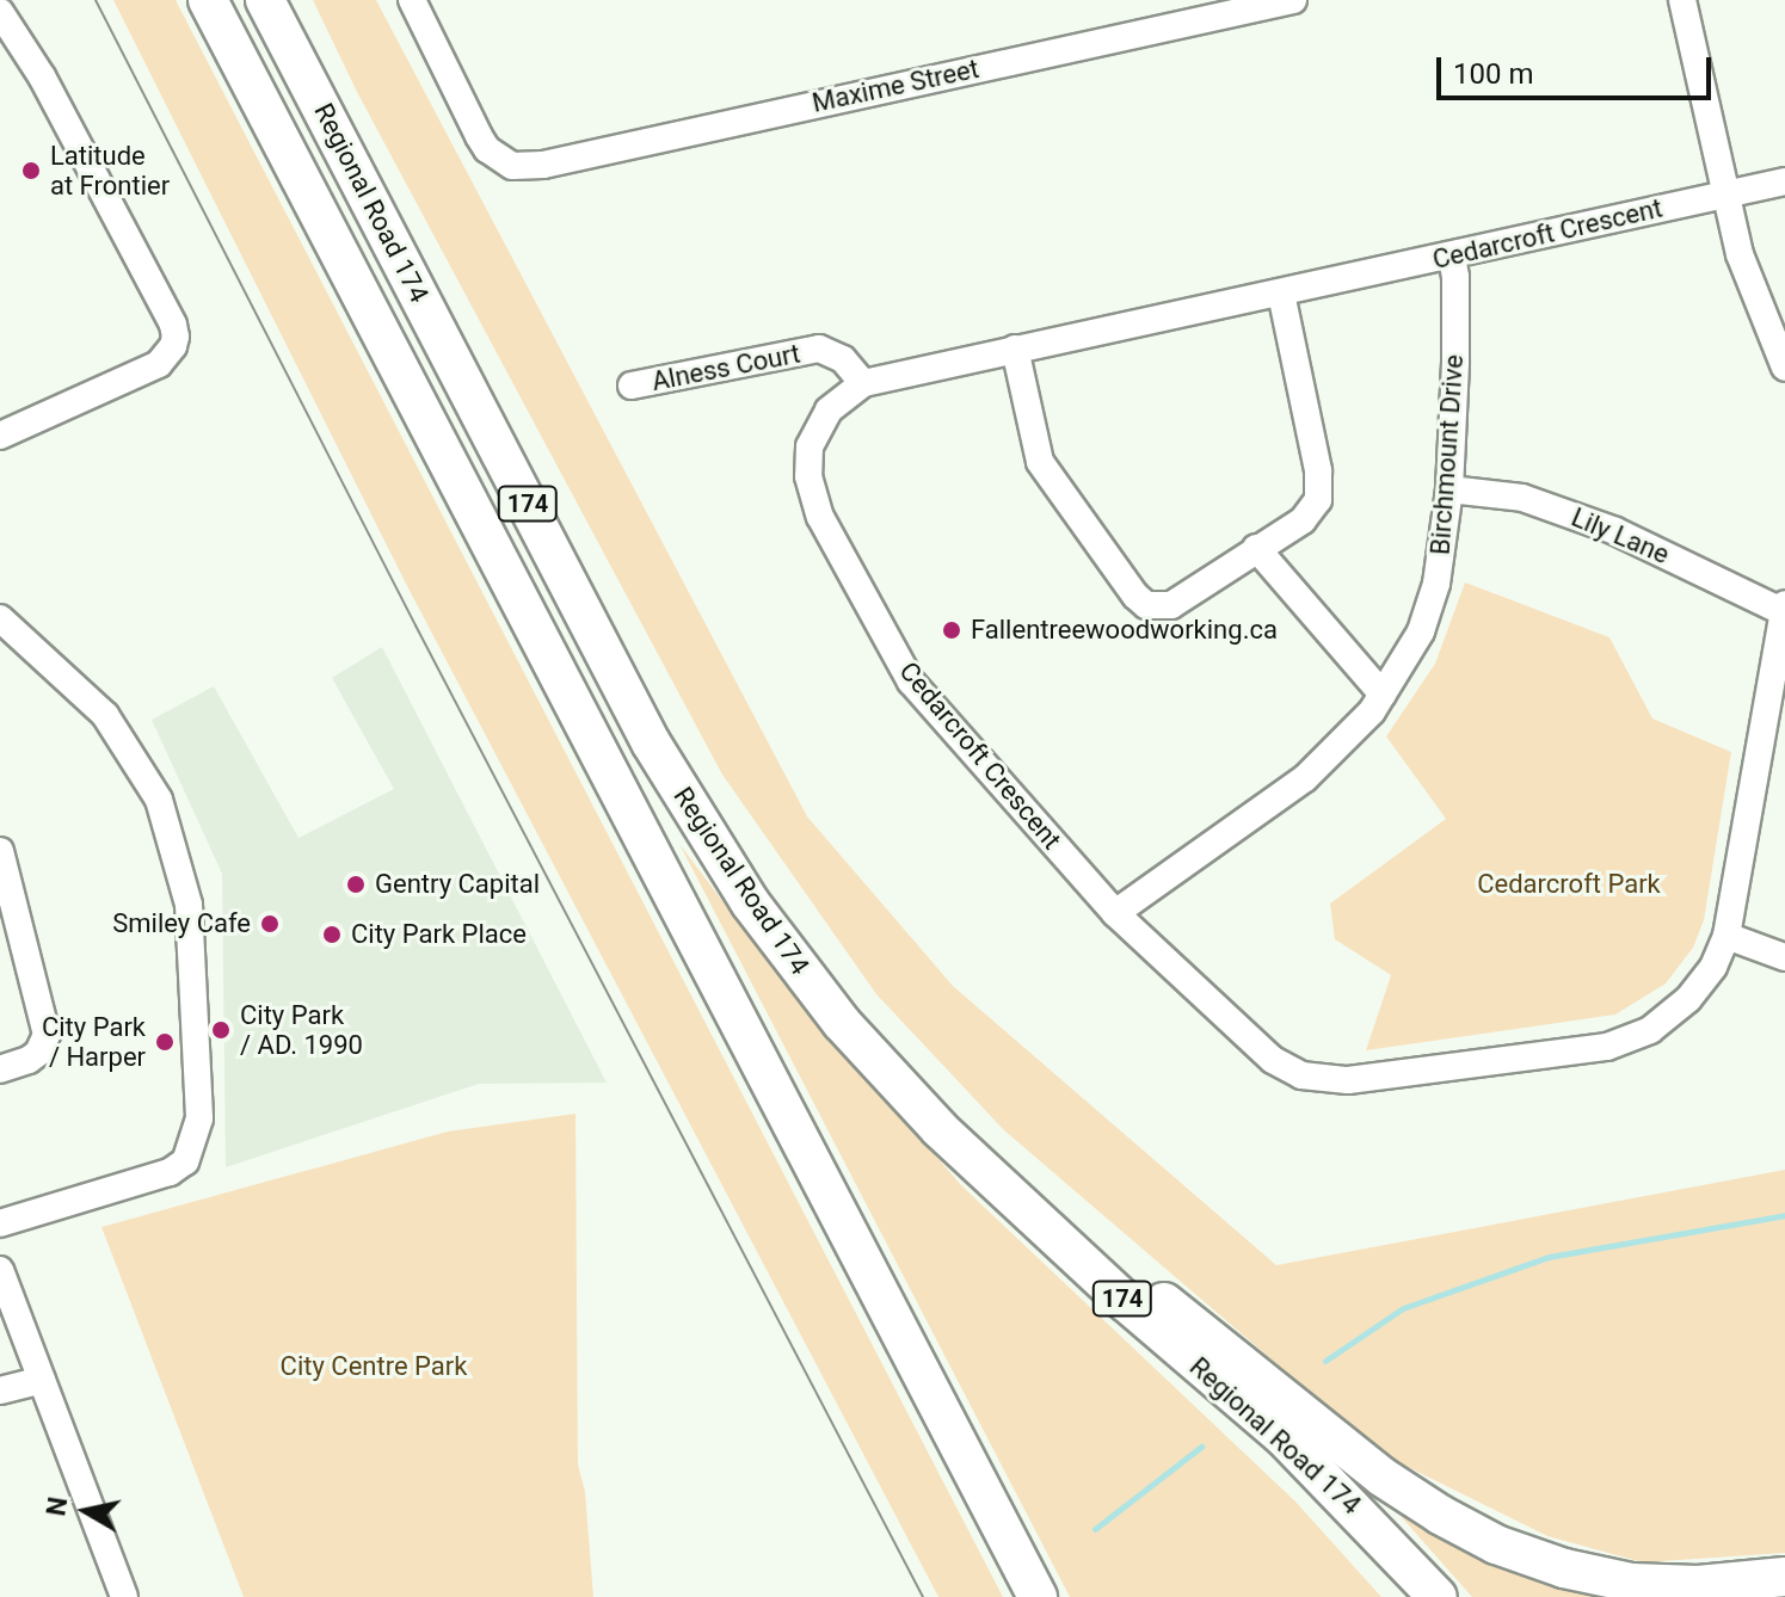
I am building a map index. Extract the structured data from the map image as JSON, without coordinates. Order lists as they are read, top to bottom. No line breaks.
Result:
{"streets":{"highway":["Regional Road 174","174"],"street":["Maxime Street","Cedarcroft Crescent","Alness Court","Birchmount Drive","Lily Lane"]},"crossings":[["Cedarcroft Crescent","Alness Court"],["Cedarcroft Crescent","Birchmount Drive"],["Cedarcroft Crescent","Lily Lane"],["Birchmount Drive","Lily Lane"]],"parks":["Cedarcroft Park","City Centre Park"],"places":["Latitude at Frontier","Fallentreewoodworking.ca","Gentry Capital","Smiley Cafe","City Park Place","City Park / AD. 1990","City Park / Harper"],"scale_bar":"100 m","north":"left"}
